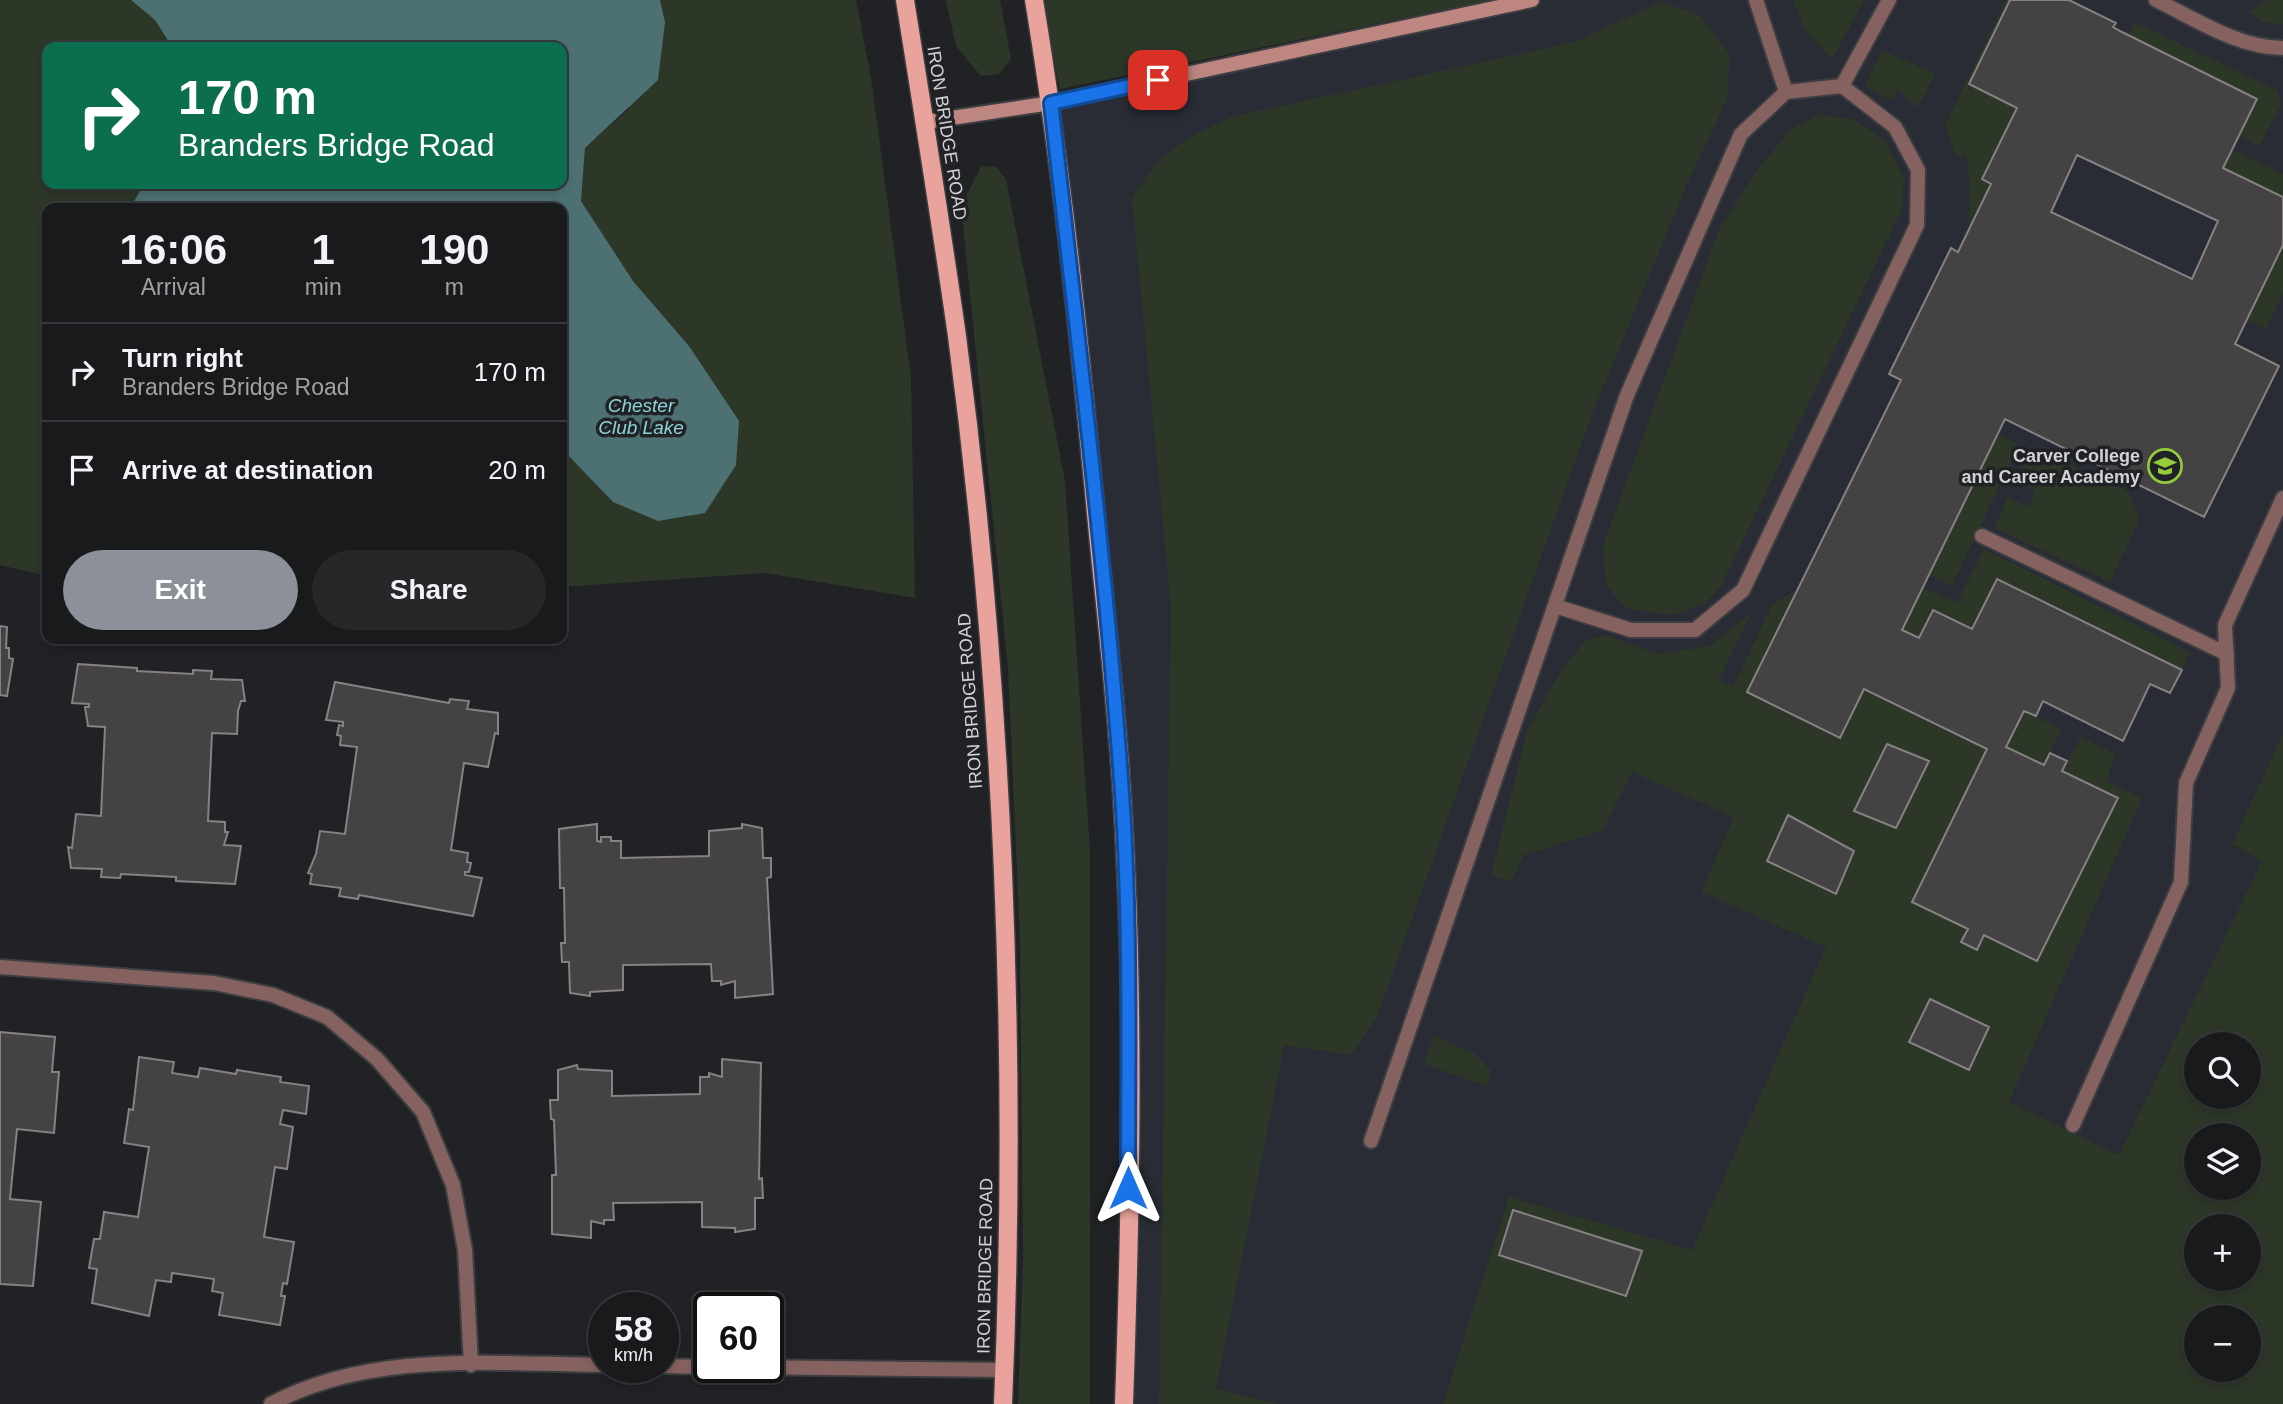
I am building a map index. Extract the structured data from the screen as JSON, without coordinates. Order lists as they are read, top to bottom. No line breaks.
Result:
{"streets":{"main road":["IRON BRIDGE ROAD"]},"water":["Chester Club Lake"],"places":{"school or university":["Carver College and Career Academy"]},"page":{"turn":["170 m","Branders Bridge Road"],"eta":["16:06","Arrival","1","min","190","m"],"list":[{"name":"Turn right","note":"Branders Bridge Road","value":"170 m"},{"name":"Arrive at destination","value":"20 m"}],"buttons":["Exit","Share"],"map_buttons":["+","−"],"speed":"58 km/h","limit":"60"}}
